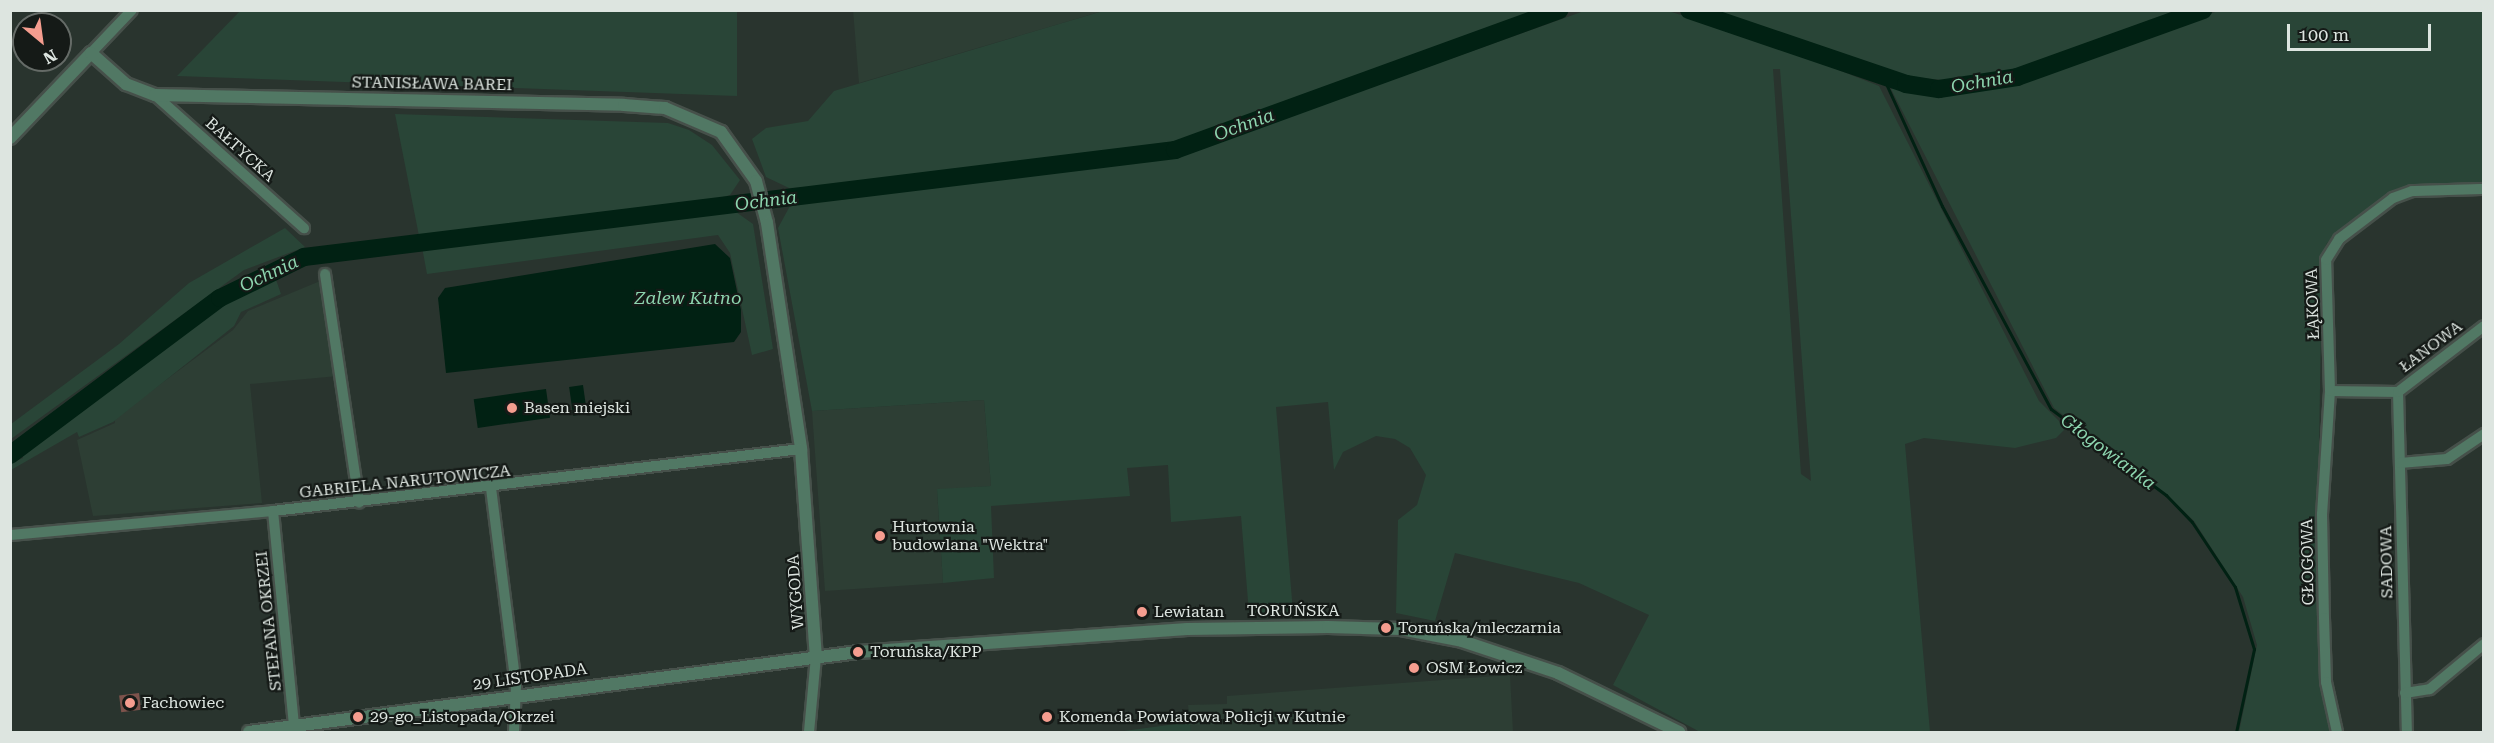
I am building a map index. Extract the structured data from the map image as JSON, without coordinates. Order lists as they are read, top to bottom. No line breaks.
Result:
{"streets":{"street":["STANISŁAWA BAREI","BAŁTYCKA","ŁĄKOWA","ŁANOWA","GABRIELA NARUTOWICZA","GŁOGOWA","SADOWA","WYGODA","TORUŃSKA","STEFANA OKRZEI","29 LISTOPADA"]},"crossings":[["STANISŁAWA BAREI","BAŁTYCKA"],["STANISŁAWA BAREI","GABRIELA NARUTOWICZA"],["STANISŁAWA BAREI","WYGODA"],["ŁĄKOWA","GŁOGOWA"],["ŁANOWA","SADOWA"],["GABRIELA NARUTOWICZA","WYGODA"],["GABRIELA NARUTOWICZA","STEFANA OKRZEI"],["WYGODA","TORUŃSKA"],["WYGODA","29 LISTOPADA"],["TORUŃSKA","29 LISTOPADA"],["STEFANA OKRZEI","29 LISTOPADA"]],"water":["Ochnia","Zalew Kutno","Głogowianka"],"places":["Basen miejski","Hurtownia budowlana \"Wektra\"","Lewiatan","Toruńska/mleczarnia","Toruńska/KPP","OSM Łowicz","Fachowiec","29-go_Listopada/Okrzei","Komenda Powiatowa Policji w Kutnie"],"scale_bar":"100 m","north":"bottom right"}
